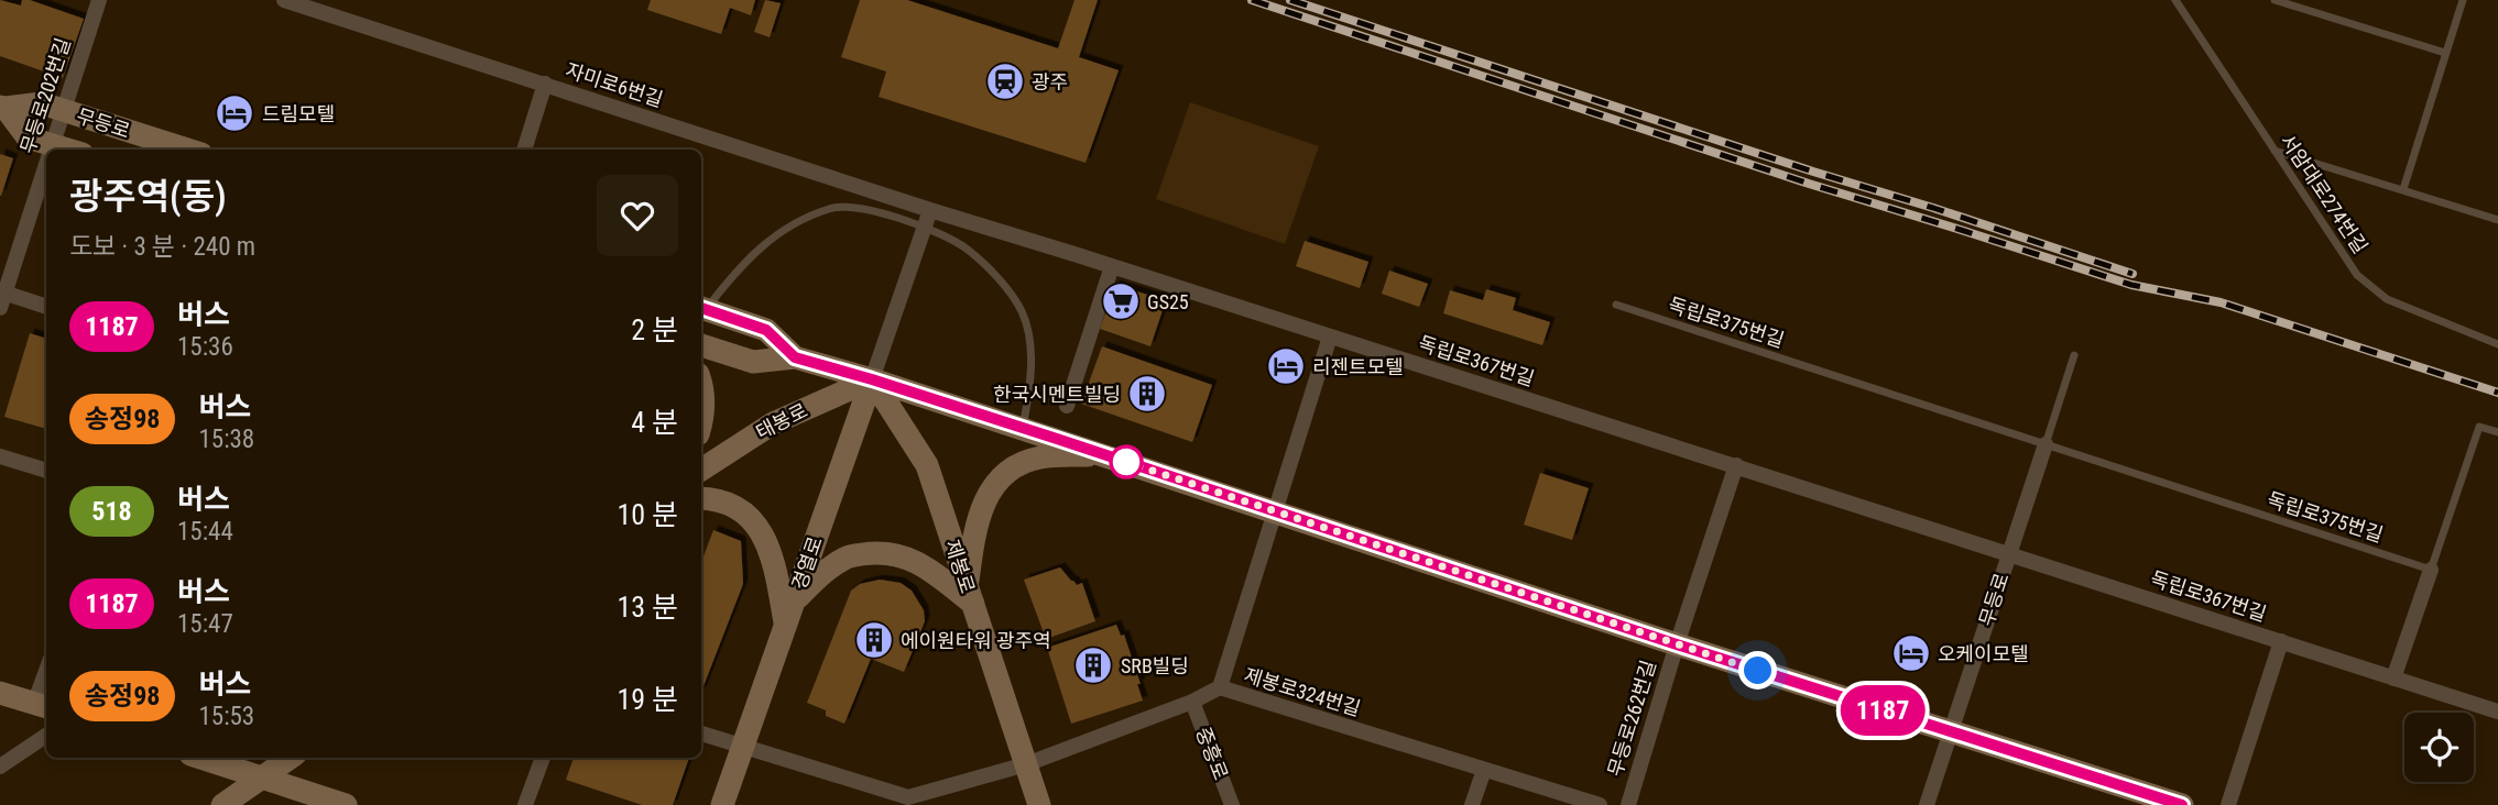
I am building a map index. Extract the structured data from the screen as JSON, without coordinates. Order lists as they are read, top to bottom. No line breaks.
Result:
{"streets":{"street":["자미로6번길","무등로202번길","무등로","독립로367번길","태봉로","경열로","제봉로","제봉로324번길","무등로262번길","중흥로"],"lane":["서암대로274번길","독립로375번길"]},"crossings":[["자미로6번길","독립로367번길"],["무등로202번길","무등로"],["무등로","독립로367번길"],["독립로367번길","무등로262번길"],["태봉로","경열로"],["태봉로","제봉로"],["경열로","제봉로"],["제봉로","제봉로324번길"],["제봉로324번길","중흥로"]],"places":{"station":["광주"],"hotel":["드림모텔","리젠트모텔","오케이모텔"],"supermarket":["GS25"],"building":["한국시멘트빌딩","에이원타워 광주역","SRB빌딩"]},"lines":["bus line 1187"],"page":{"on_map":"1187","heading":["광주역(동)","도보 · 3 분 · 240 m"],"list":[{"mark":"1187","name":"버스","note":"15:36","value":"2 분"},{"mark":"송정98","name":"버스","note":"15:38","value":"4 분"},{"mark":"518","name":"버스","note":"15:44","value":"10 분"},{"mark":"1187","name":"버스","note":"15:47","value":"13 분"},{"mark":"송정98","name":"버스","note":"15:53","value":"19 분"}]}}
